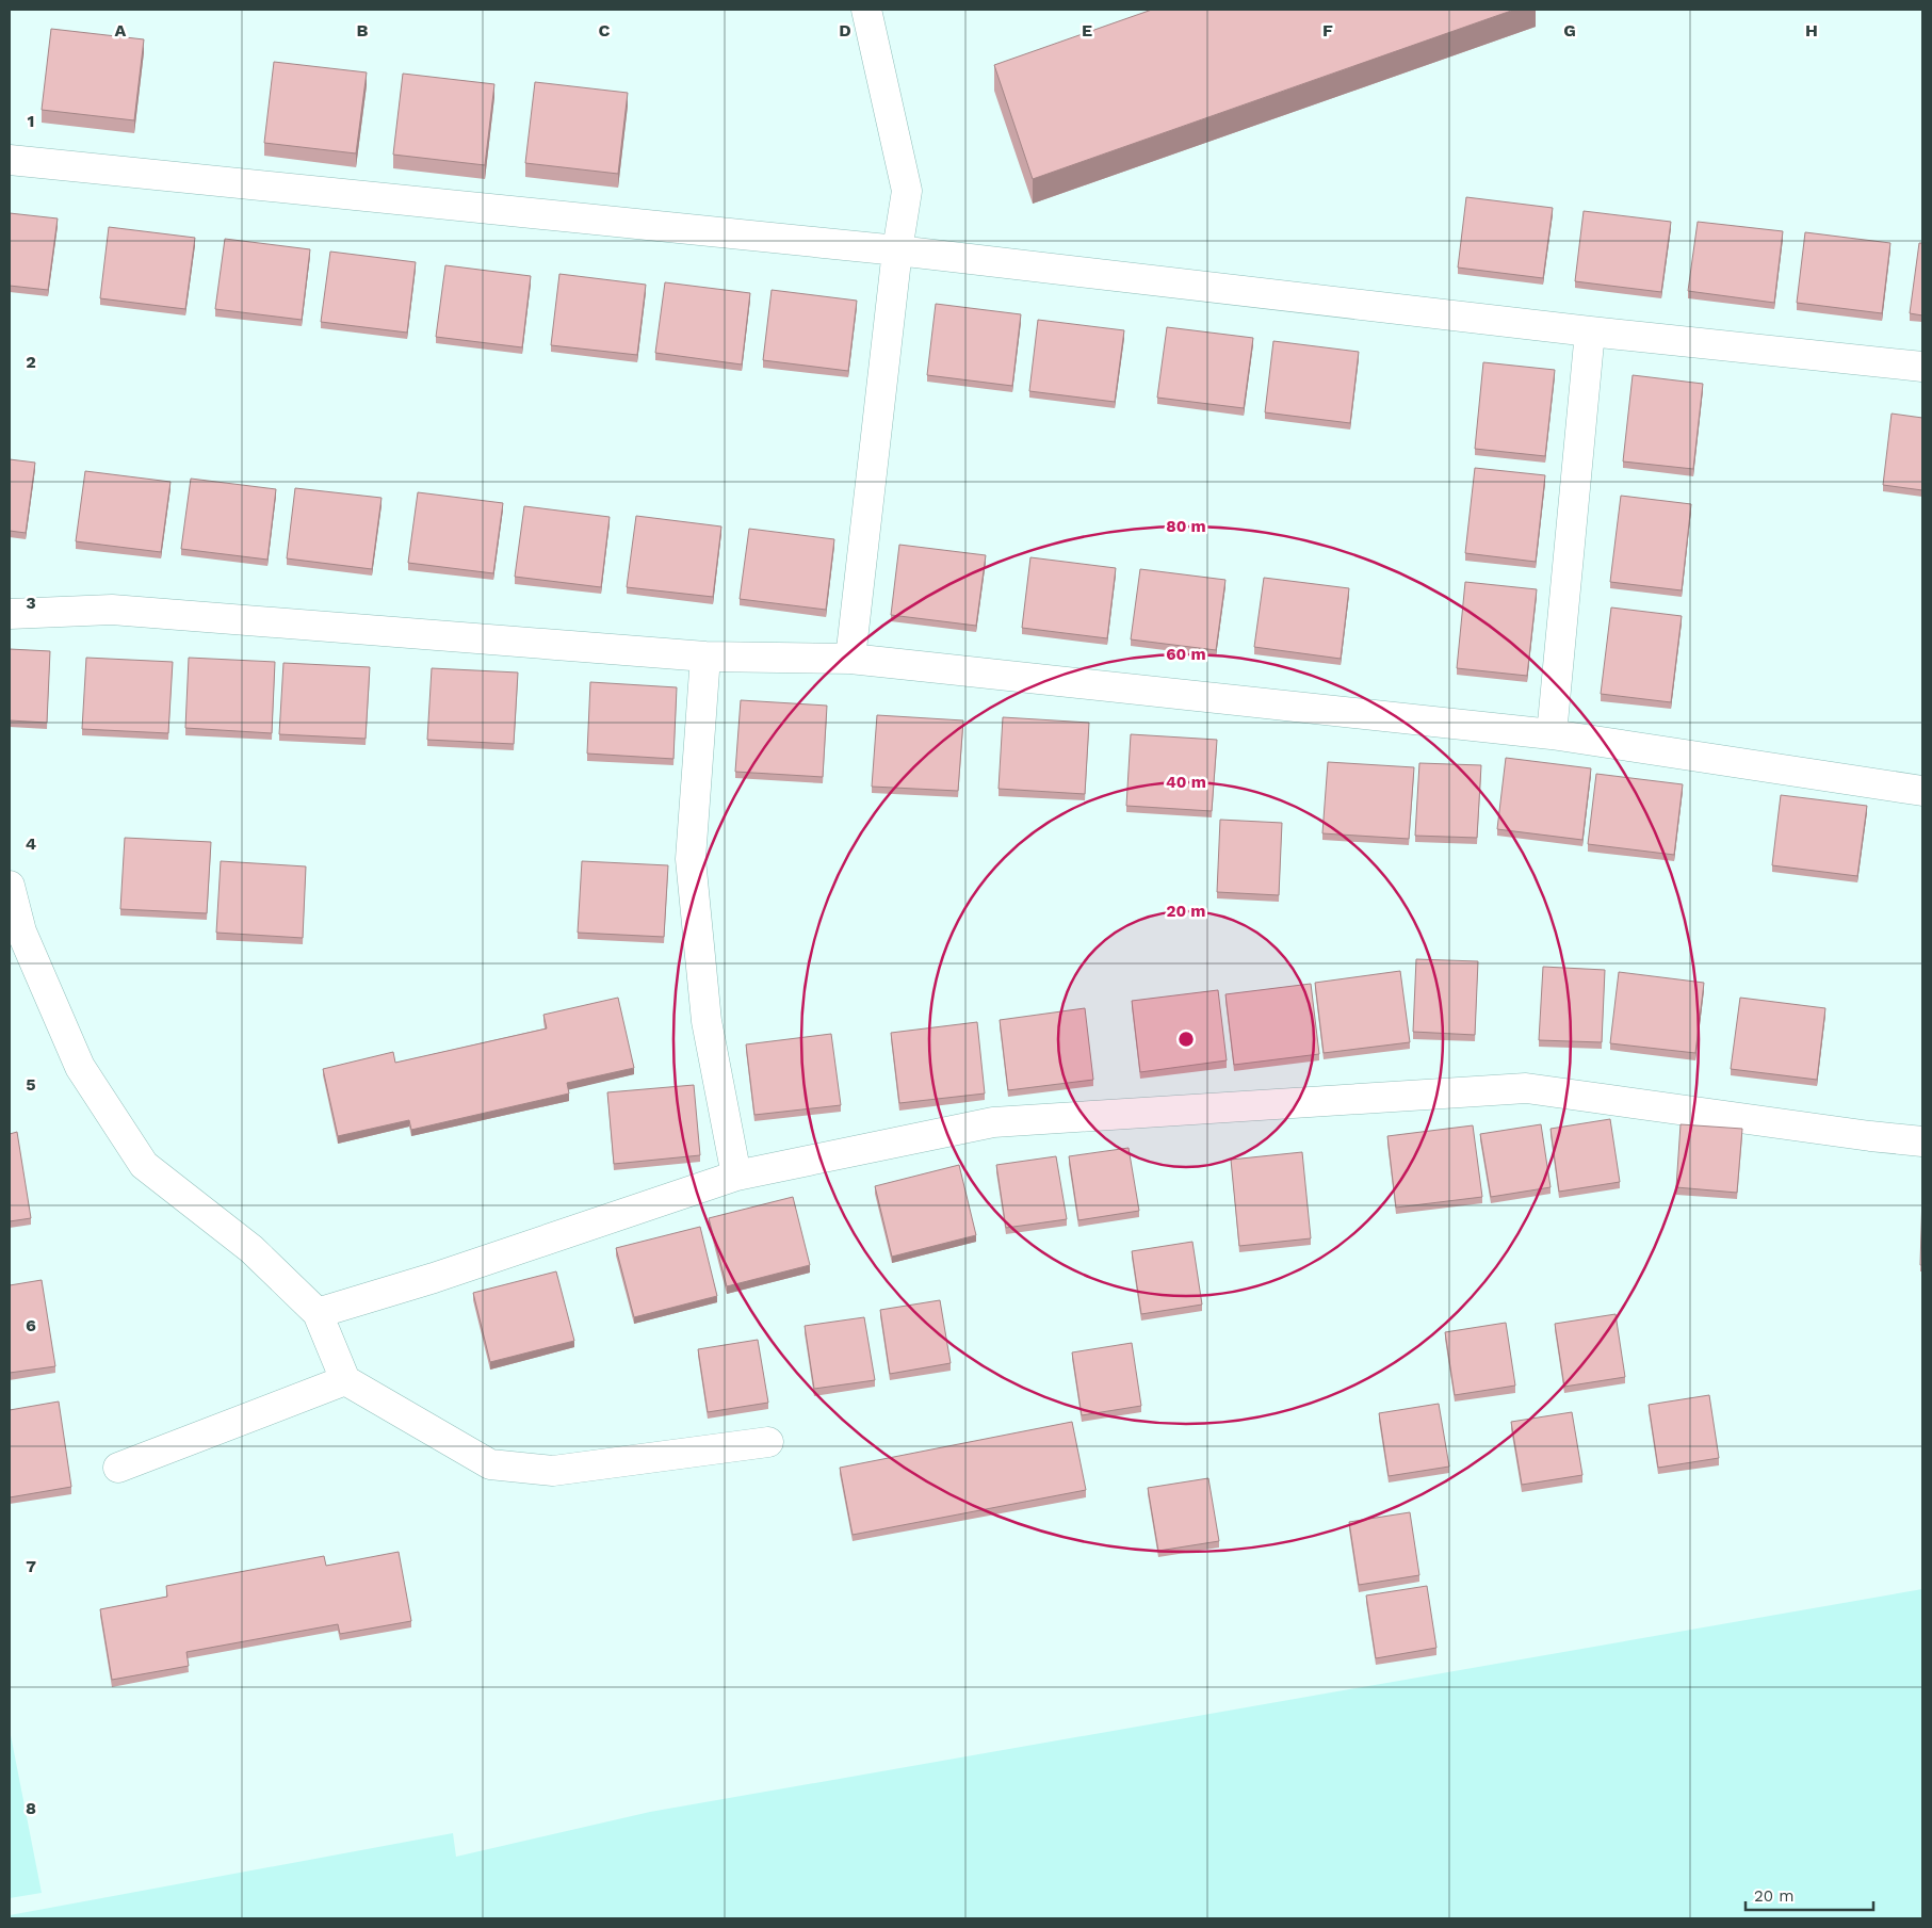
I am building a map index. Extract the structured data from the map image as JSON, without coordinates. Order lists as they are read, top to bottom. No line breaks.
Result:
{"scale_bar":"20 m","grid":{"columns":["A","B","C","D","E","F","G","H"],"rows":["1","2","3","4","5","6","7","8"]},"rings":["80 m","60 m","40 m","20 m"]}
